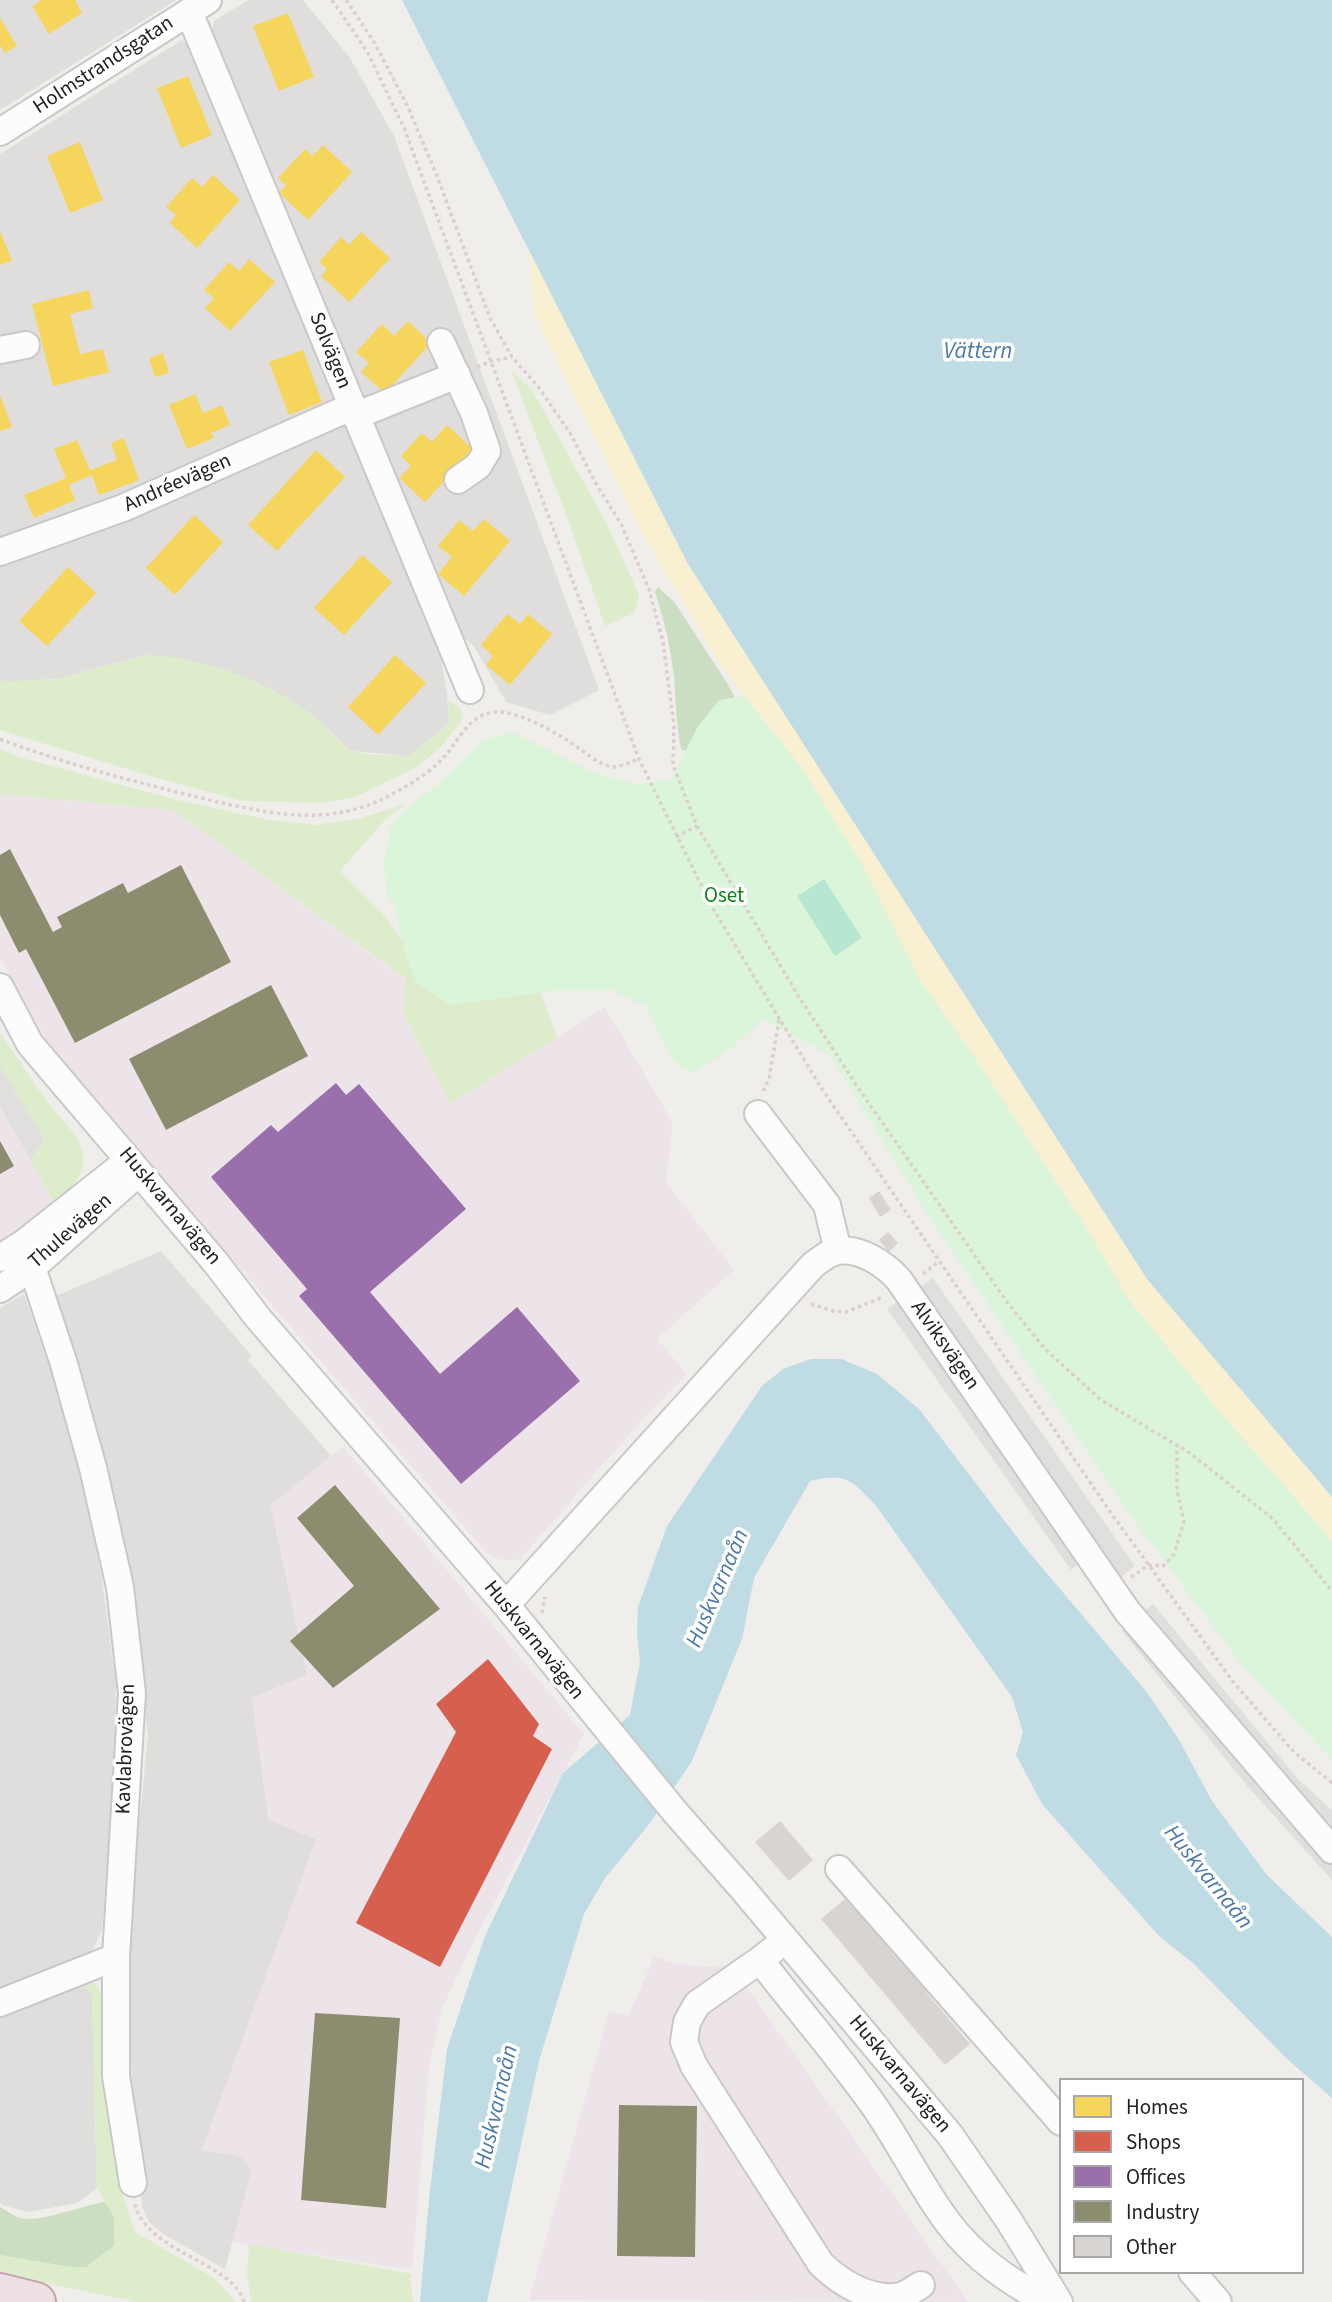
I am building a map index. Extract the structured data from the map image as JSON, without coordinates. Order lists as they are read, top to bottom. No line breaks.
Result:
{"streets":{"street":["Holmstrandsgatan","Solvägen","Andréevägen","Huskvarnavägen","Thulevägen","Alviksvägen","Kavlabrovägen"]},"crossings":[["Holmstrandsgatan","Solvägen"],["Solvägen","Andréevägen"],["Huskvarnavägen","Thulevägen"],["Thulevägen","Kavlabrovägen"]],"water":["Vättern","Huskvarnaån"],"parks":["Oset"],"legend":["Homes","Shops","Offices","Industry","Other"]}
